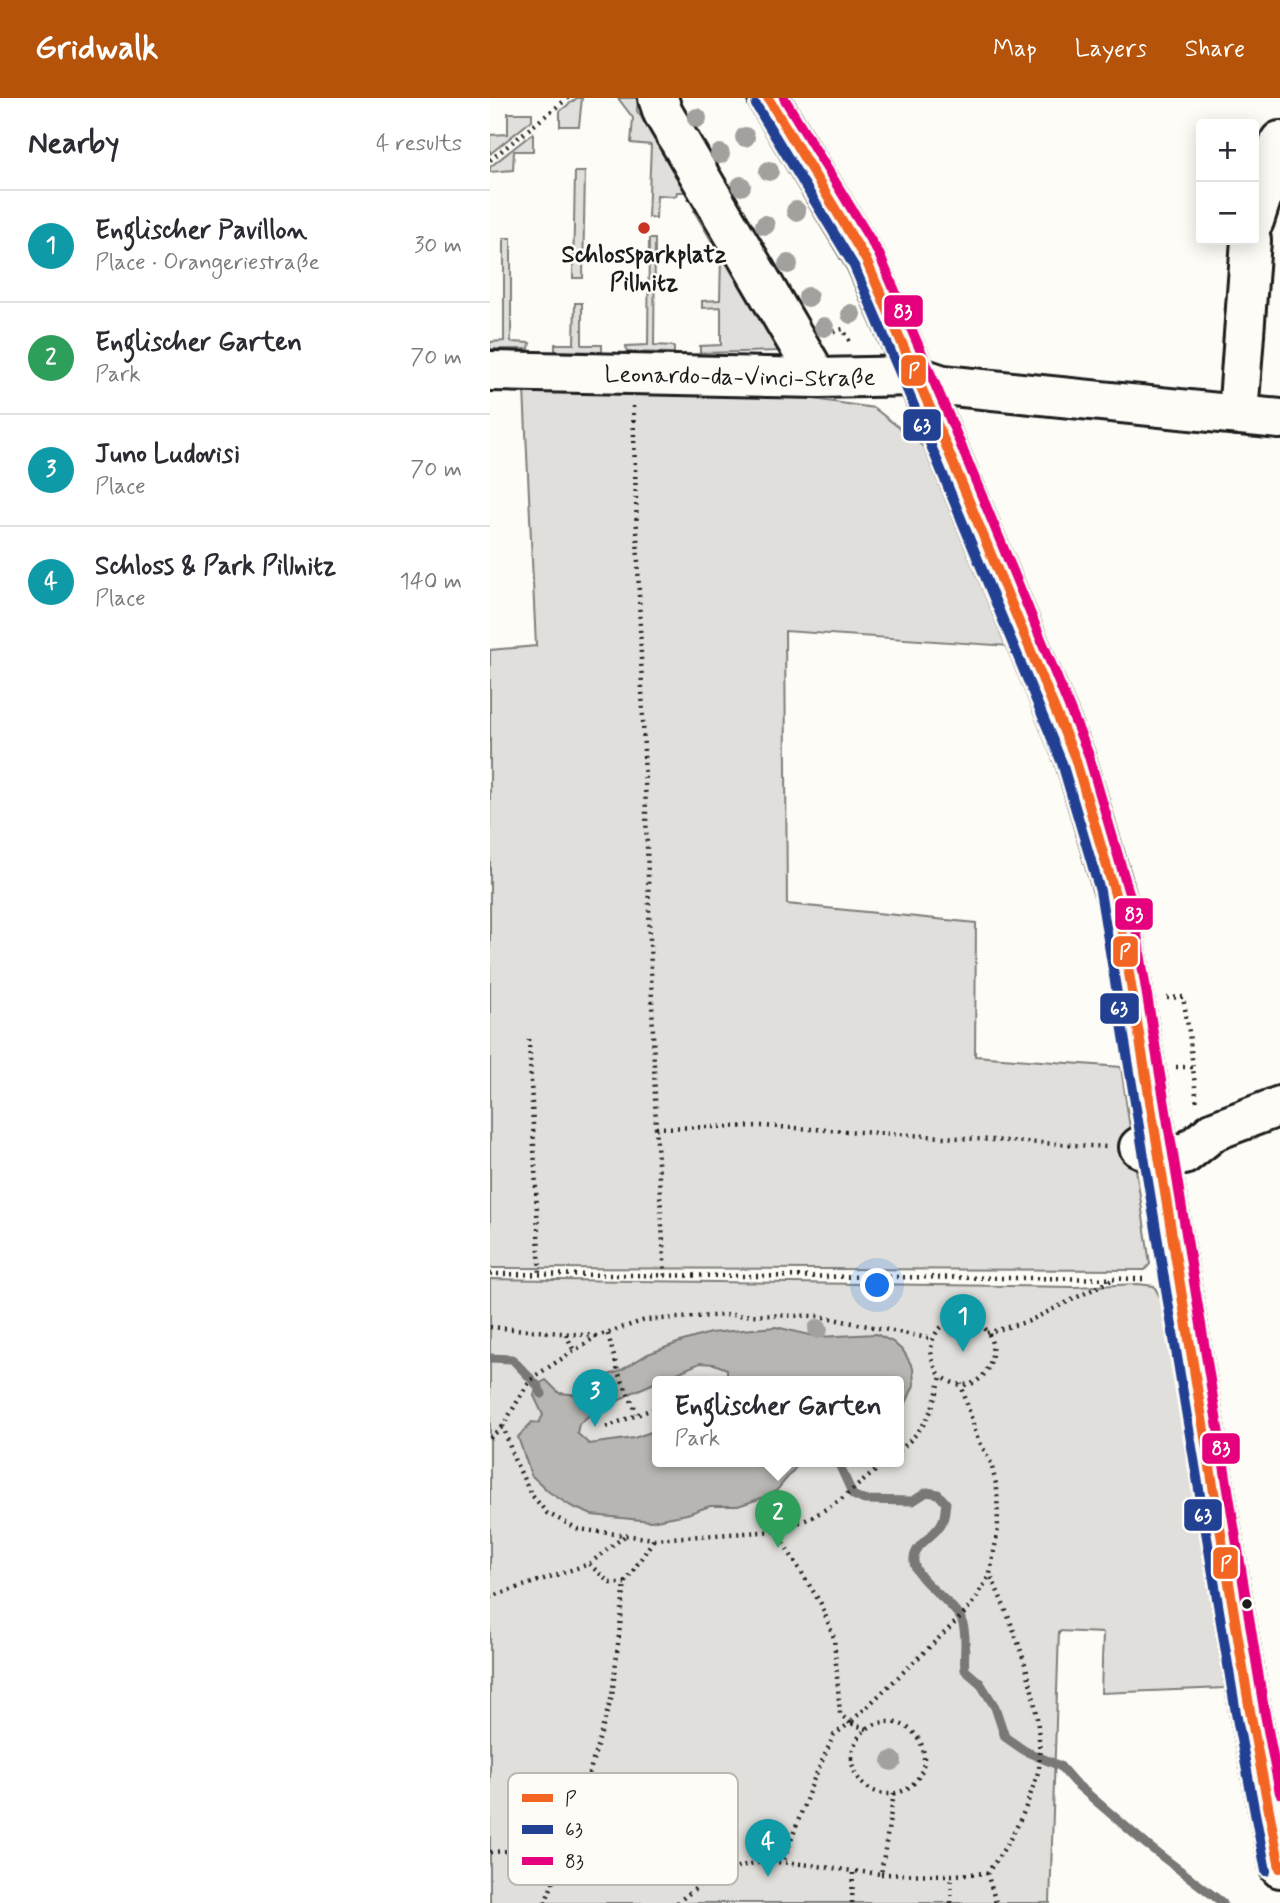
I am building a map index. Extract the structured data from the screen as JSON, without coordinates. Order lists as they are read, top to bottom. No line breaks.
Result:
{"streets":{"main road":["Leonardo-da-Vinci-Straße"]},"places":["Schlossparkplatz Pillnitz"],"lines":["transit line P","transit line 83","transit line 63"],"legend":["P","63","83"],"page":{"header":"Gridwalk","nav":["Map","Layers","Share"],"heading":["Nearby","4 results"],"map_buttons":["+","−"],"list":[{"mark":"1","name":"Englischer Pavillon","note":"Place · Orangeriestraße","value":"30 m"},{"mark":"2","name":"Englischer Garten","note":"Park","value":"70 m"},{"mark":"3","name":"Juno Ludovisi","note":"Place","value":"70 m"},{"mark":"4","name":"Schloss & Park Pillnitz","note":"Place","value":"140 m"}],"pins":["1","3","2","4"],"popup":["Englischer Garten","Park"]}}
